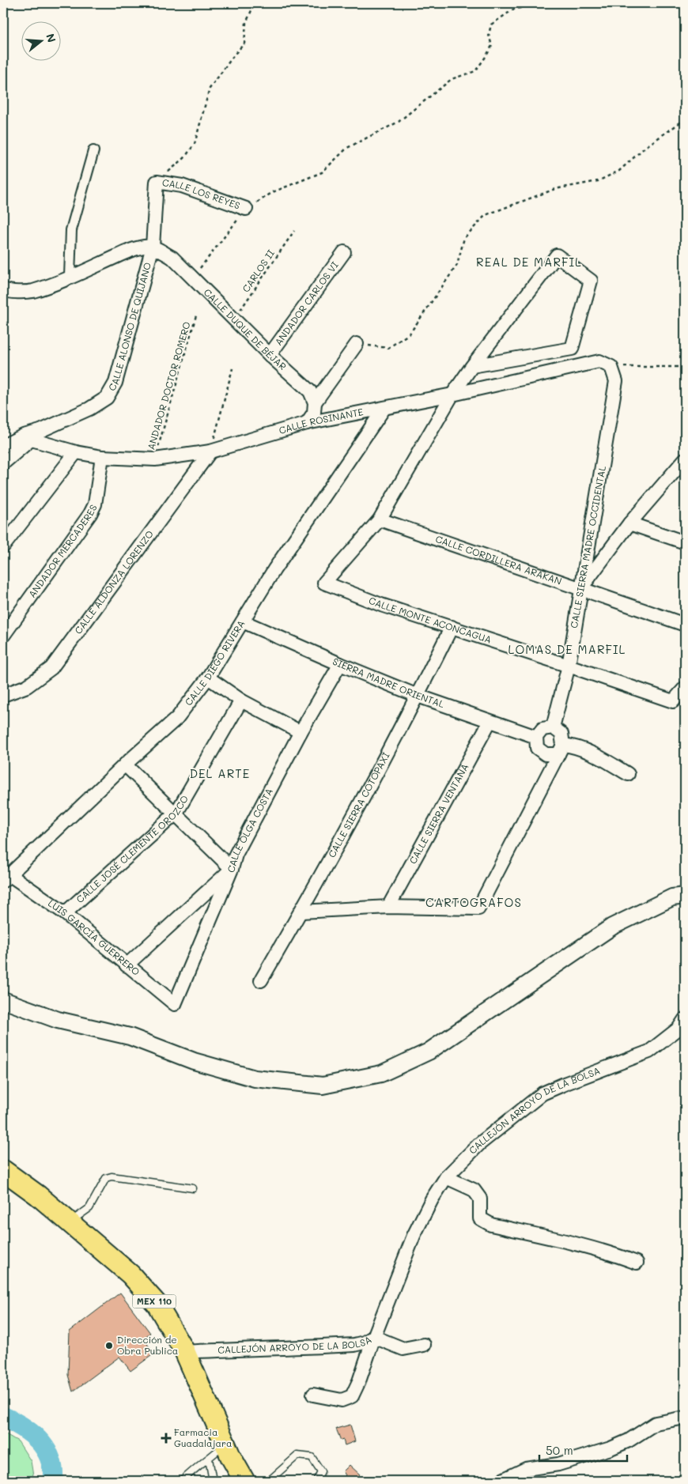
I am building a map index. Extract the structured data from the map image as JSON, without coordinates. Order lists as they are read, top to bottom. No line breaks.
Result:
{"streets":{"main road":["MEX 110"],"street":["CALLE LOS REYES","ANDADOR CARLOS VI","CALLE ALONSO DE QUIJANO","CALLE DUQUE DE BÉJAR","CALLE ROSINANTE","CALLE SIERRA MADRE OCCIDENTAL","ANDADOR MERCADERES","CALLE CORDILLERA ARAKAN","CALLE ALDONZA LORENZO","CALLE MONTE ACONCAGUA","CALLE DIEGO RIVERA","SIERRA MADRE ORIENTAL","CALLE SIERRA COTOPAXI","CALLE SIERRA VENTANA","CALLE OLGA COSTA","CALLE JOSÉ CLEMENTE OROZCO","LUIS GARCÍA GUERRERO","CALLEJÓN ARROYO DE LA BOLSA"],"path":["CARLOS II","ANDADOR DOCTOR ROMERO"]},"crossings":[["CALLE LOS REYES","CALLE ALONSO DE QUIJANO"],["CARLOS II","CALLE DUQUE DE BÉJAR"],["ANDADOR CARLOS VI","CALLE DUQUE DE BÉJAR"],["CALLE ALONSO DE QUIJANO","CALLE DUQUE DE BÉJAR"],["CALLE ALONSO DE QUIJANO","CALLE ROSINANTE"],["ANDADOR DOCTOR ROMERO","CALLE ROSINANTE"],["CALLE ROSINANTE","CALLE SIERRA MADRE OCCIDENTAL"],["CALLE ROSINANTE","ANDADOR MERCADERES"],["CALLE ROSINANTE","CALLE ALDONZA LORENZO"],["CALLE ROSINANTE","CALLE DIEGO RIVERA"],["CALLE SIERRA MADRE OCCIDENTAL","CALLE CORDILLERA ARAKAN"],["CALLE SIERRA MADRE OCCIDENTAL","CALLE MONTE ACONCAGUA"],["CALLE SIERRA MADRE OCCIDENTAL","SIERRA MADRE ORIENTAL"],["CALLE CORDILLERA ARAKAN","CALLE MONTE ACONCAGUA"],["CALLE MONTE ACONCAGUA","CALLE SIERRA COTOPAXI"],["CALLE DIEGO RIVERA","SIERRA MADRE ORIENTAL"],["CALLE DIEGO RIVERA","LUIS GARCÍA GUERRERO"],["SIERRA MADRE ORIENTAL","CALLE SIERRA COTOPAXI"],["SIERRA MADRE ORIENTAL","CALLE SIERRA VENTANA"],["SIERRA MADRE ORIENTAL","CALLE OLGA COSTA"],["CALLE OLGA COSTA","LUIS GARCÍA GUERRERO"],["CALLE JOSÉ CLEMENTE OROZCO","LUIS GARCÍA GUERRERO"],["CALLEJÓN ARROYO DE LA BOLSA","MEX 110"]],"districts":["REAL DE MARFIL","LOMAS DE MARFIL","DEL ARTE","CARTOGRAFOS"],"places":{"other":["Dirección de Obra Publica"],"health":["Farmacia Guadalajara"]},"scale_bar":"50 m","north":"right"}
